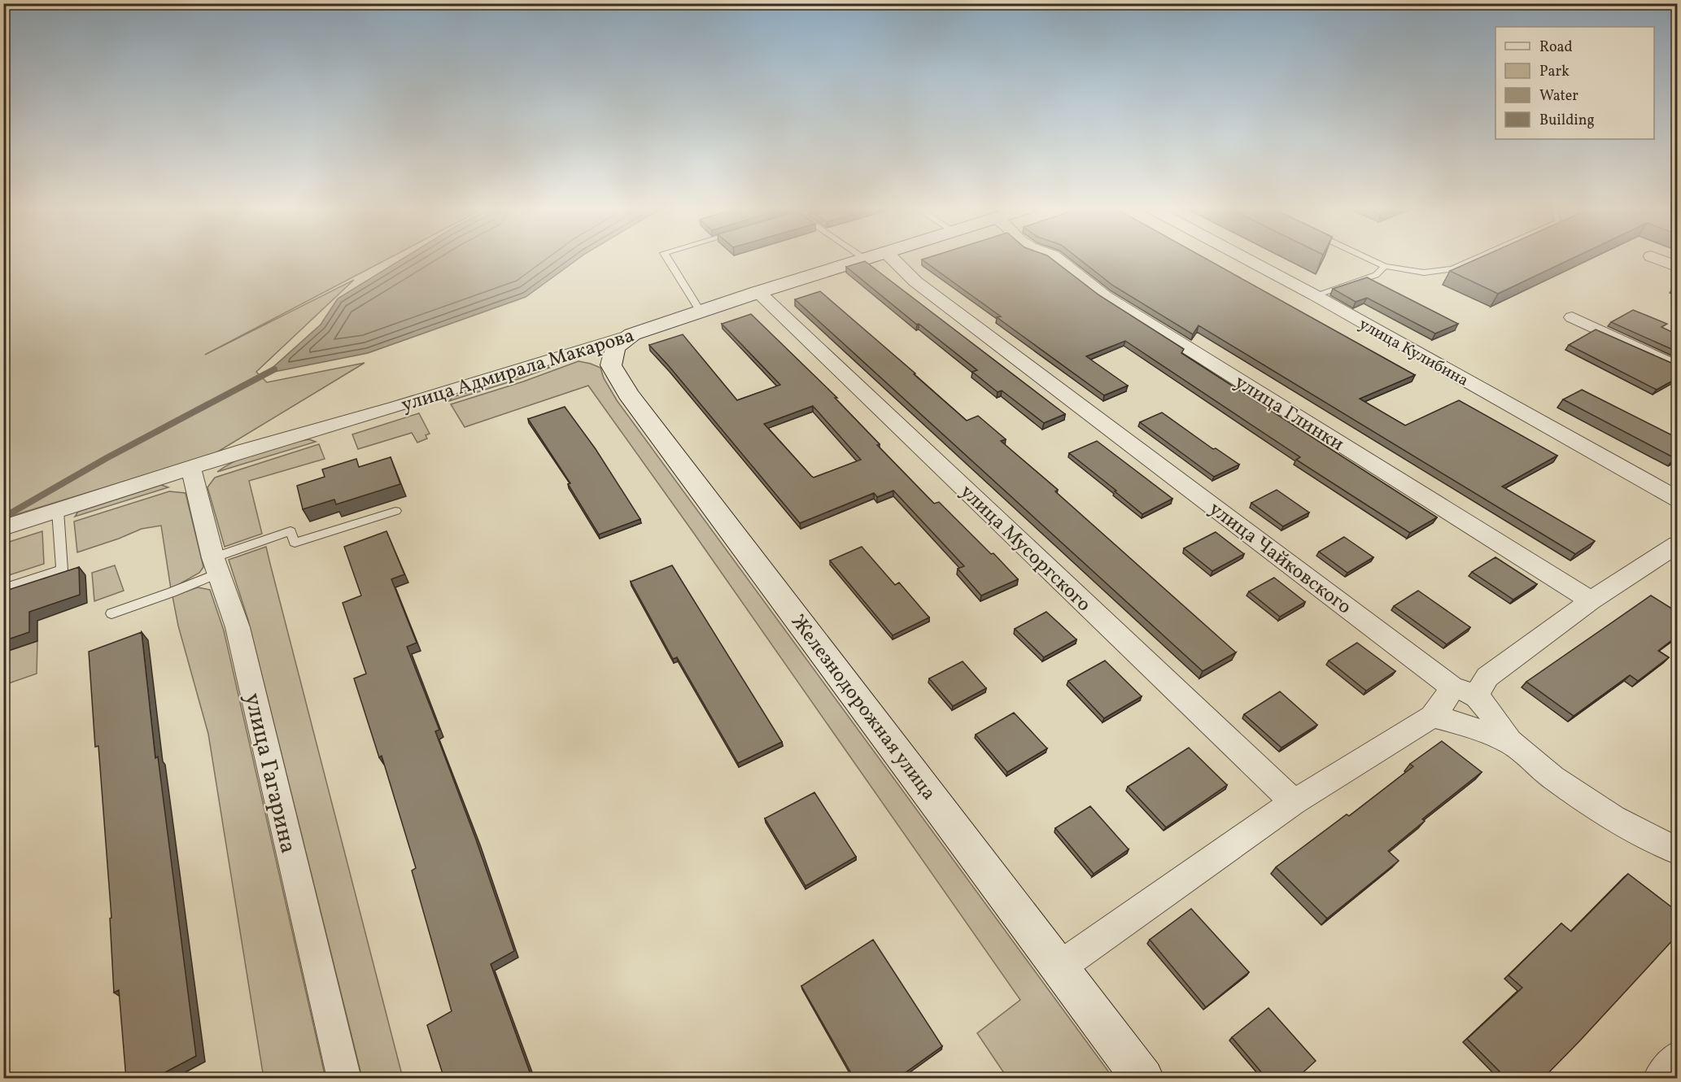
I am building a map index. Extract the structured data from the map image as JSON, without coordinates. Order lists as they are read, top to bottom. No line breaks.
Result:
{"streets":{"street":["улица Кулибина","улица Адмирала Макарова","улица Глинки","улица Мусоргского","улица Чайковского","Железнодорожная улица","улица Гагарина"]},"crossings":[["улица Адмирала Макарова","улица Мусоргского"],["улица Адмирала Макарова","Железнодорожная улица"],["улица Адмирала Макарова","улица Гагарина"]],"legend":["Road","Park","Water","Building"]}
